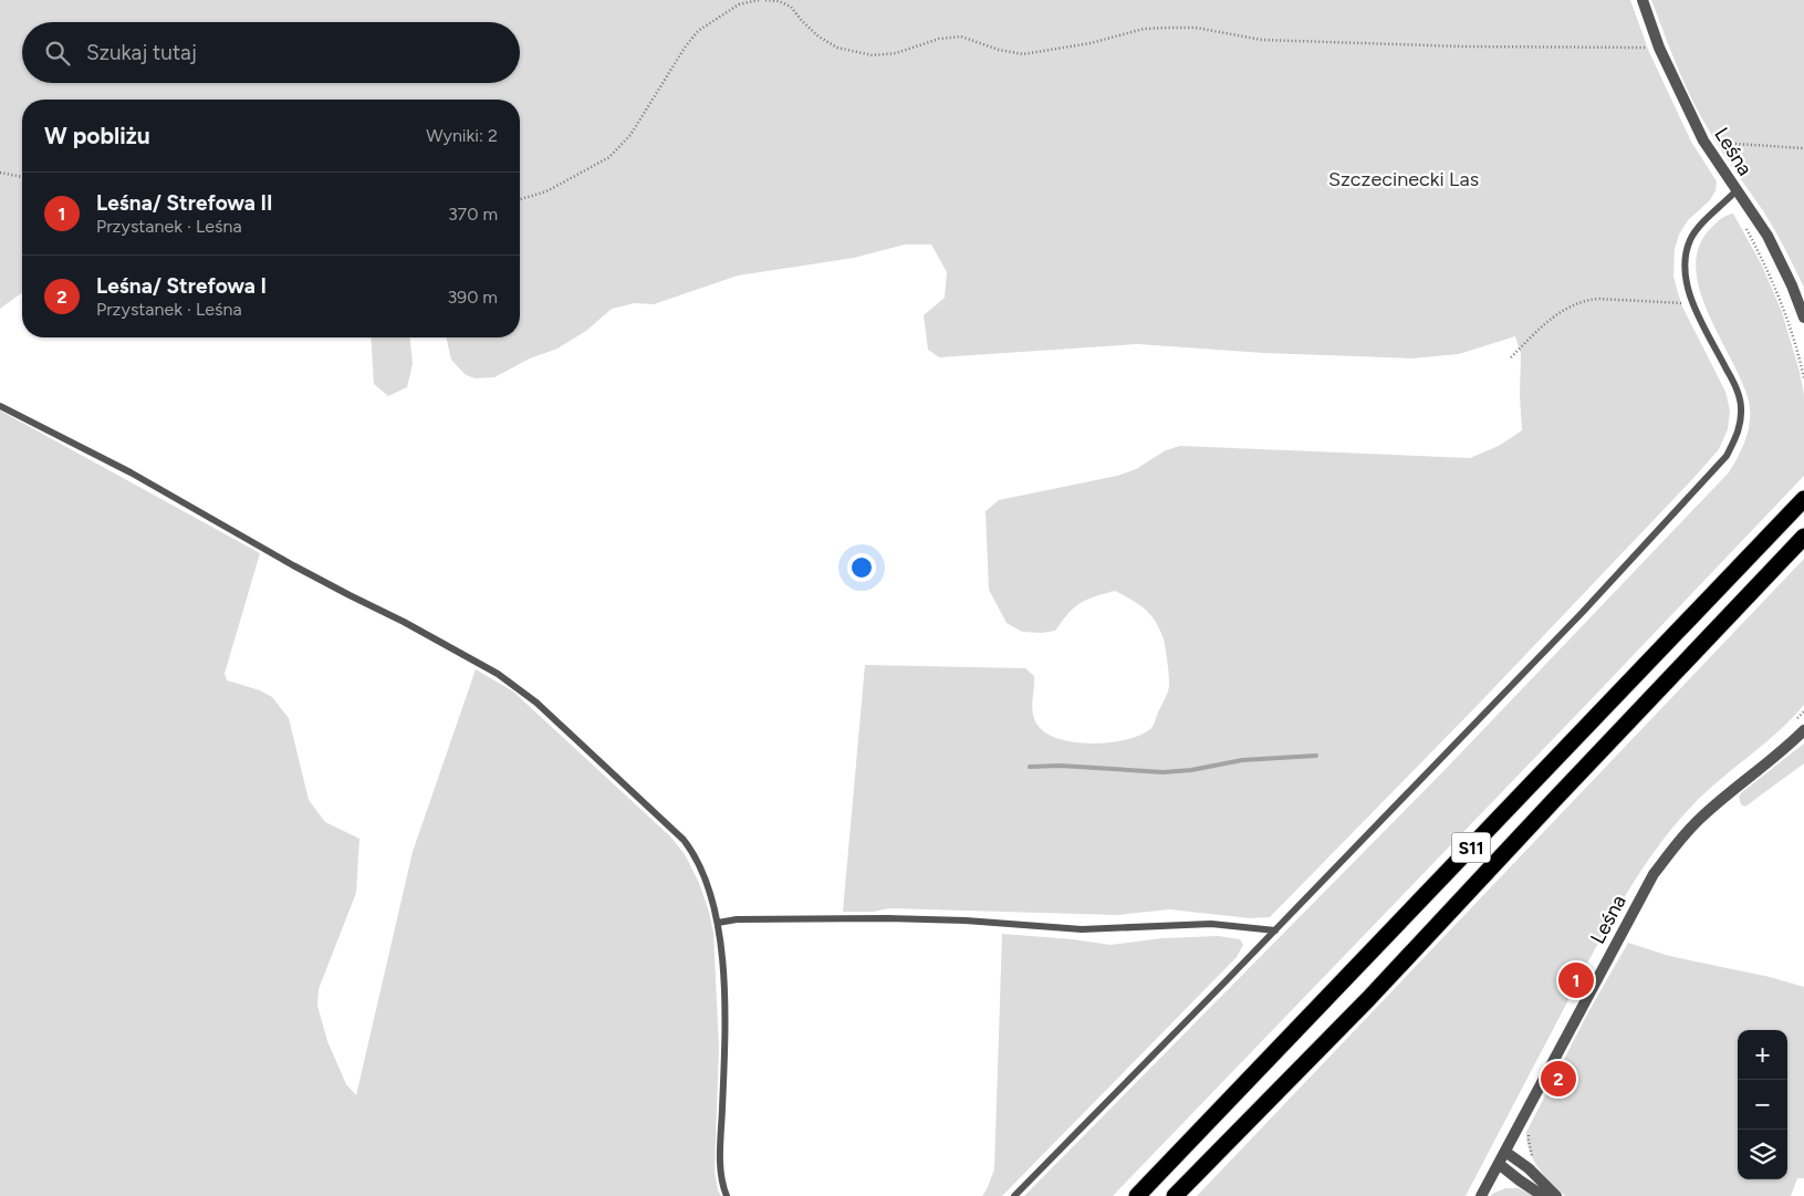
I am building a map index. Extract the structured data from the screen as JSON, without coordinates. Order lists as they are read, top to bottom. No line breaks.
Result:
{"streets":{"highway":["S11"],"street":["Leśna"]},"parks":["Szczecinecki Las"],"page":{"search":"Szukaj tutaj","heading":["W pobliżu","Wyniki: 2"],"list":[{"mark":"1","name":"Leśna/ Strefowa II","note":"Przystanek · Leśna","value":"370 m"},{"mark":"2","name":"Leśna/ Strefowa I","note":"Przystanek · Leśna","value":"390 m"}],"pins":["1","2"],"map_buttons":["+","−"]}}
